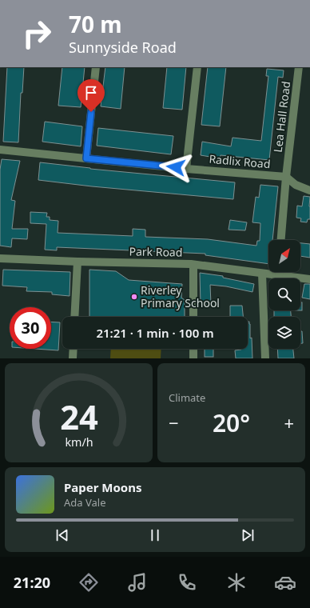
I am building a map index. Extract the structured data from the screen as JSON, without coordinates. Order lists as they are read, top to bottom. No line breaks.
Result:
{"streets":{"street":["Lea Hall Road","Radlix Road","Park Road"]},"crossings":[["Lea Hall Road","Radlix Road"]],"places":["Riverley Primary School"],"north":"top right","page":{"turn":["70 m","Sunnyside Road"],"limit":"30","trip":"21:21 · 1 min · 100 m","tile":"Climate","heat":["−","20°","+"],"song":["Paper Moons","Ada Vale"],"tabs":"21:20","gauge":["24","km/h"]}}
